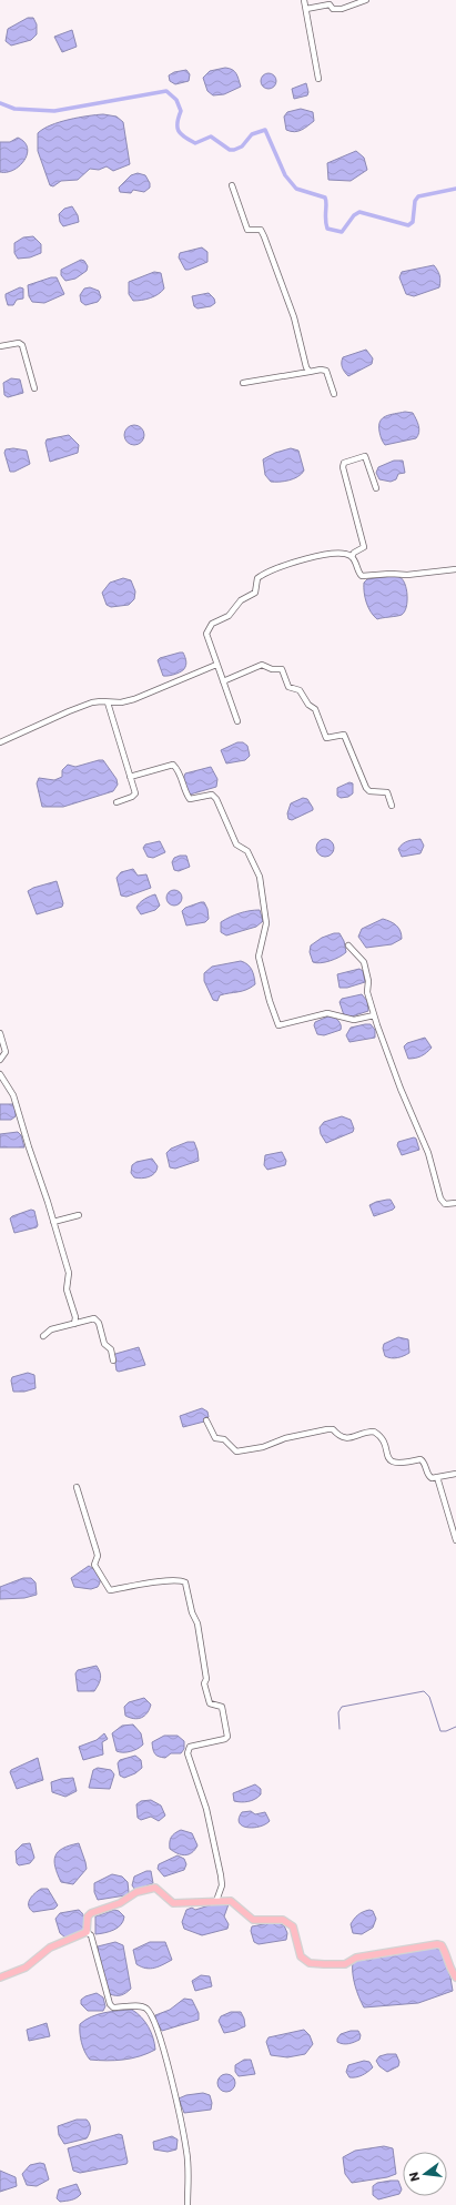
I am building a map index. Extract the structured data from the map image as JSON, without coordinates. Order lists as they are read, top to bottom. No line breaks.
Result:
{"north":"left"}
